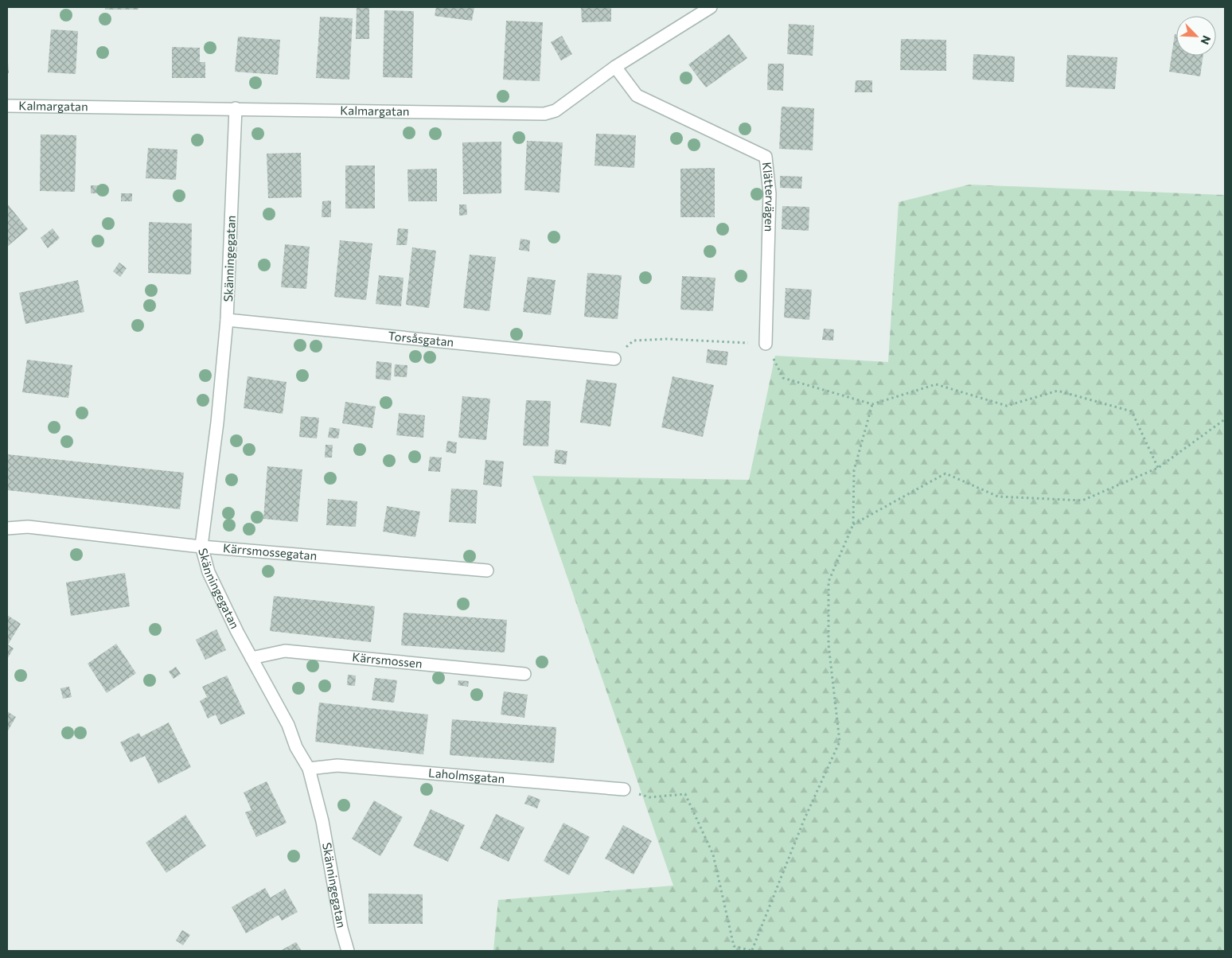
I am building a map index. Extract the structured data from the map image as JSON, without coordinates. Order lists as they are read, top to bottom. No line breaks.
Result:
{"streets":{"street":["Kalmargatan","Klättervägen","Skänningegatan","Torsåsgatan","Kärrsmossegatan","Kärrsmossen","Laholmsgatan"]},"crossings":[["Kalmargatan","Klättervägen"],["Kalmargatan","Skänningegatan"],["Skänningegatan","Torsåsgatan"],["Skänningegatan","Kärrsmossegatan"],["Skänningegatan","Kärrsmossen"],["Skänningegatan","Laholmsgatan"]],"north":"bottom right"}
